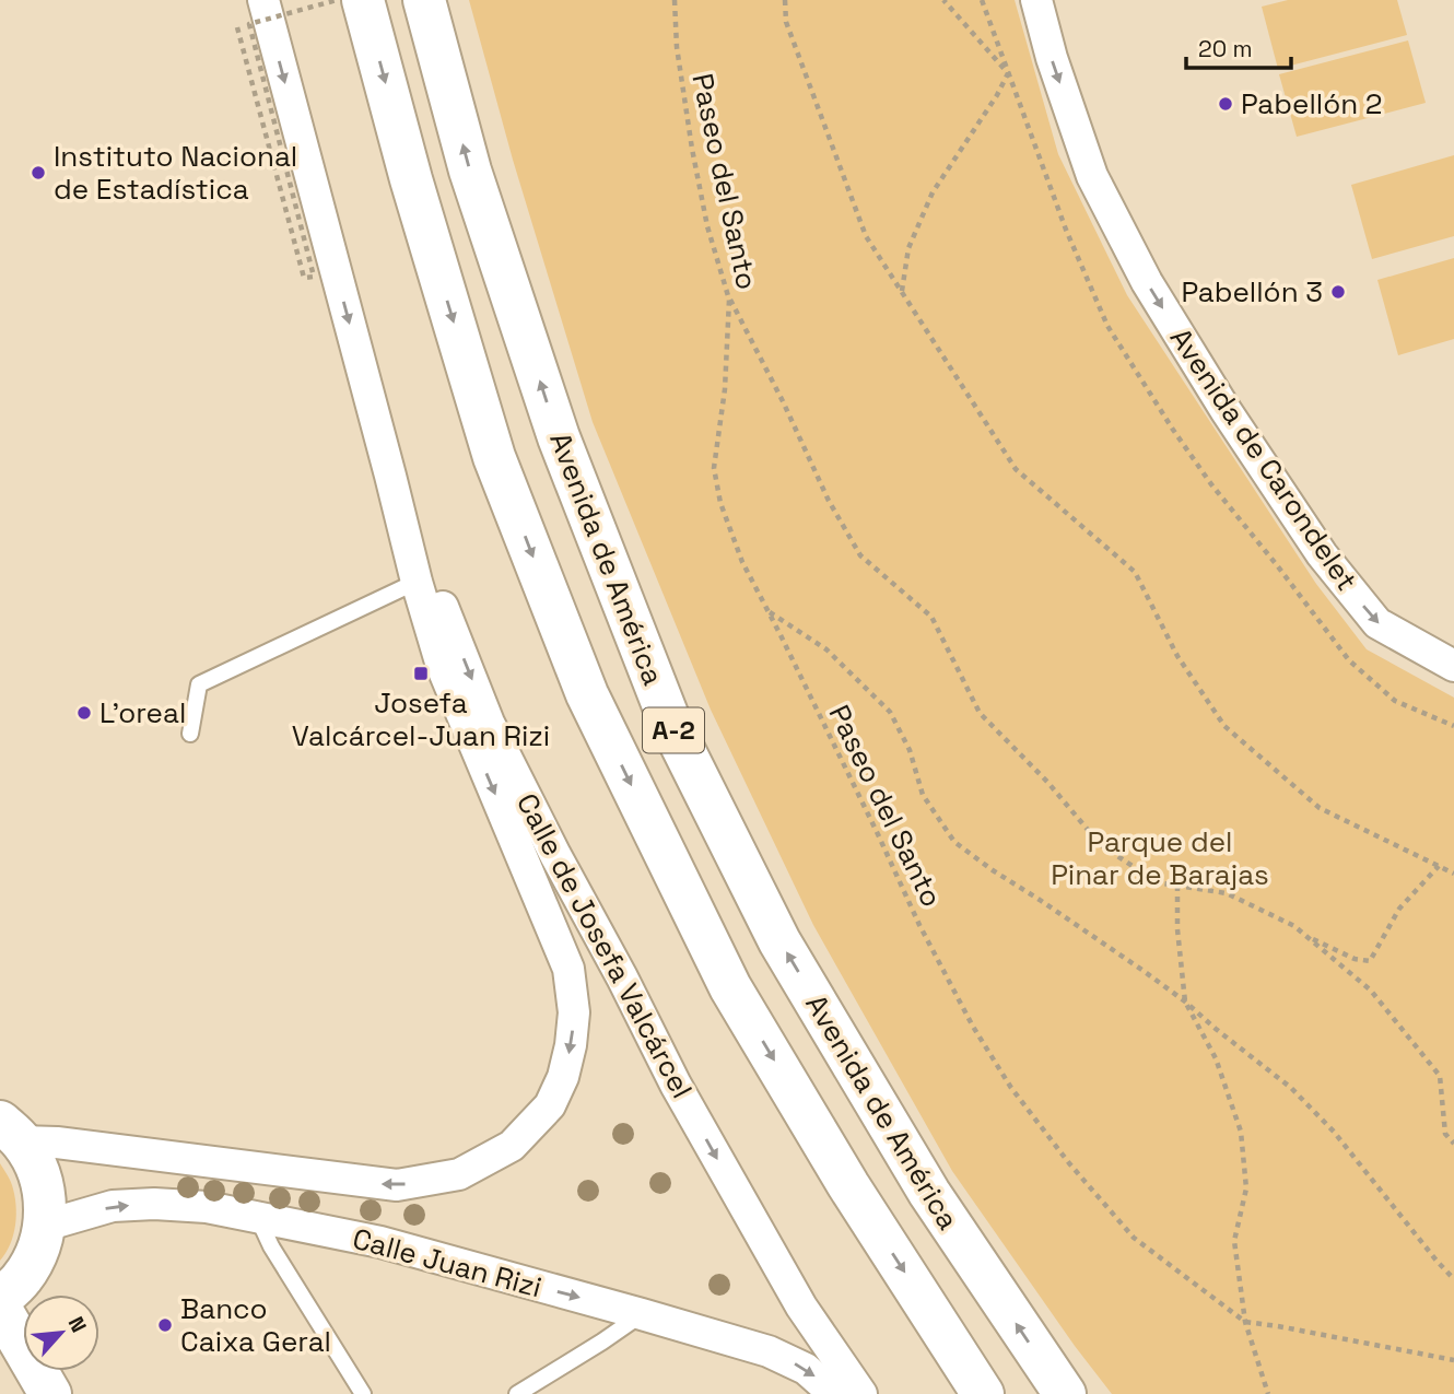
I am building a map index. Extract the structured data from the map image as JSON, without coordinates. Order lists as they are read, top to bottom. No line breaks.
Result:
{"streets":{"main road":["Avenida de América","A-2"],"street":["Avenida de Carondelet","Calle de Josefa Valcárcel","Calle Juan Rizi"],"path":["Paseo del Santo"]},"crossings":[["Calle de Josefa Valcárcel","Calle Juan Rizi"]],"one_way":["Avenida de Carondelet","Calle de Josefa Valcárcel"],"parks":["Parque del Pinar de Barajas"],"places":{"other":["Pabellón 2","Instituto Nacional de Estadística","Pabellón 3","L'oreal","Banco Caixa Geral"],"transit":["Josefa Valcárcel-Juan Rizi"]},"scale_bar":"20 m","north":"top right"}
